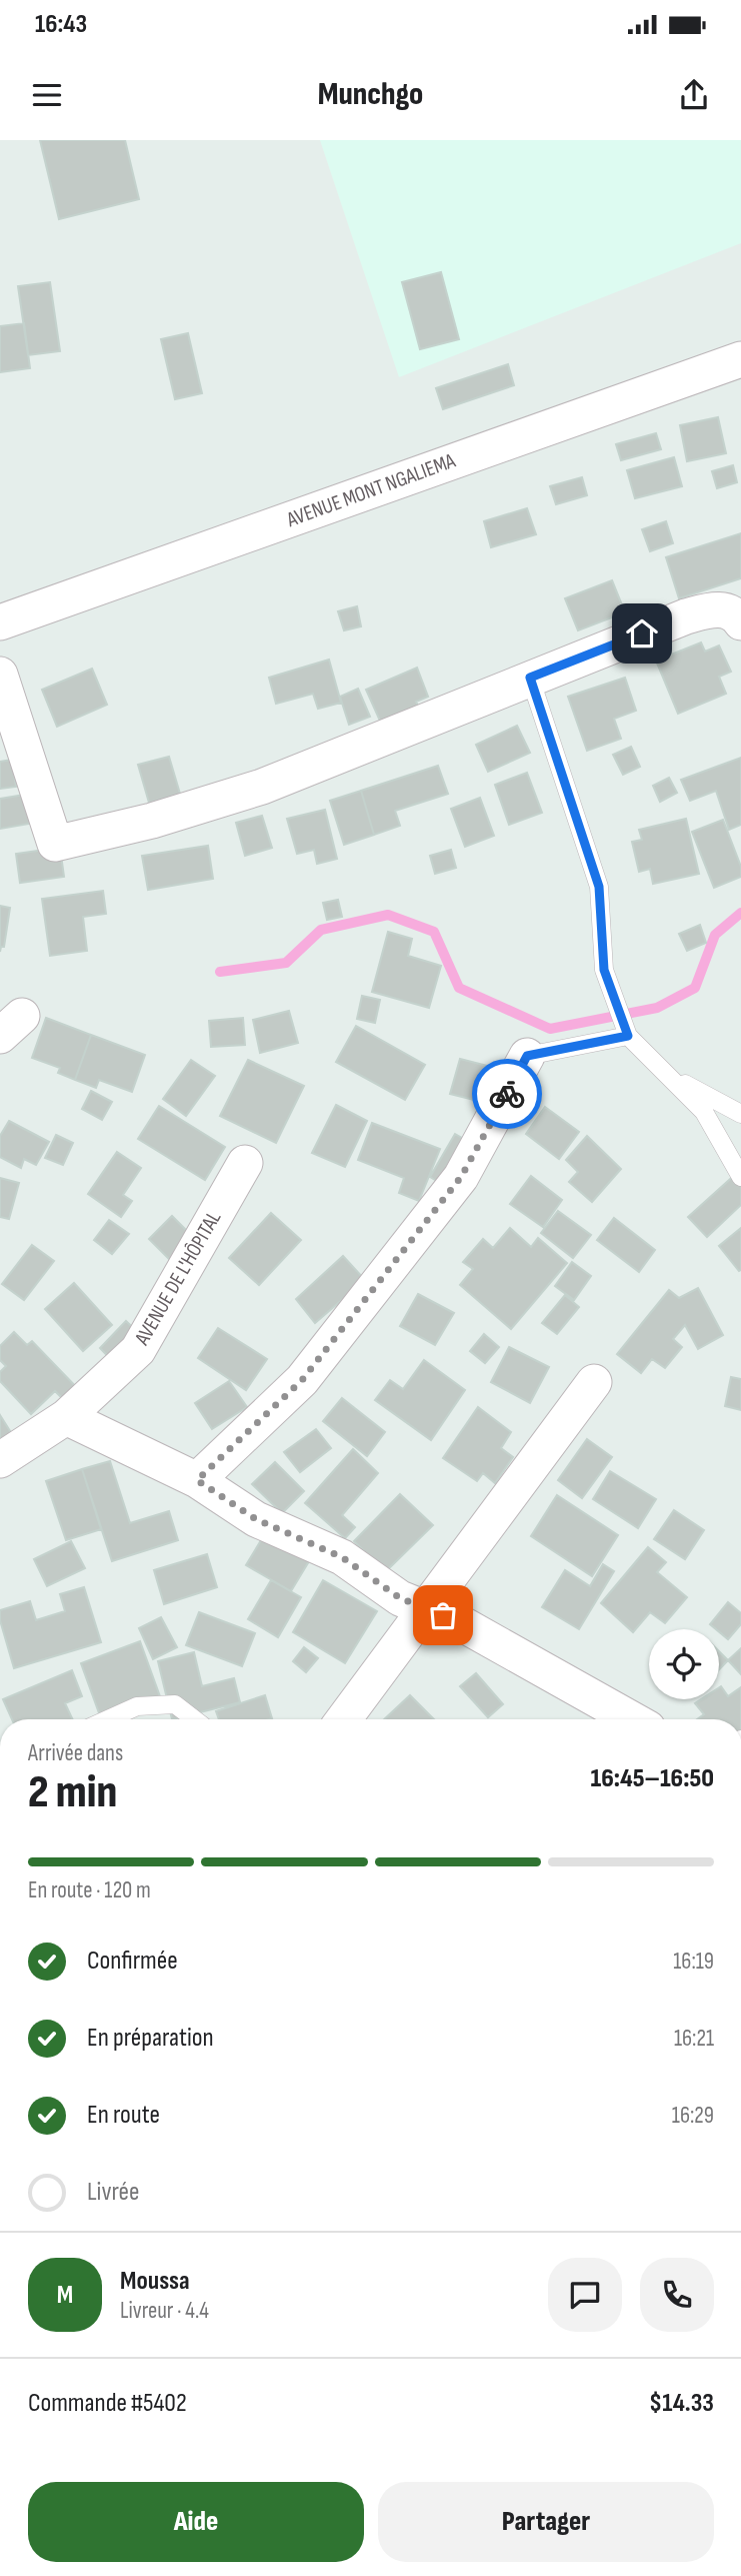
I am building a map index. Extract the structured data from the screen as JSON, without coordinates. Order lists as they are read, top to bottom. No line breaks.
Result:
{"streets":{"street":["AVENUE MONT NGALIEMA","AVENUE DE L'HÔPITAL"]},"page":{"status":"16:43","header":"Munchgo","heading":["2 min","Arrivée dans","16:45–16:50"],"panel":["Moussa","Livreur · 4.4","Commande #5402","$14.33"],"bar":"En route · 120 m","list":[["Confirmée","16:19"],["En préparation","16:21"],["En route","16:29"],"Livrée"],"round":"M","buttons":["Aide","Partager"]}}
